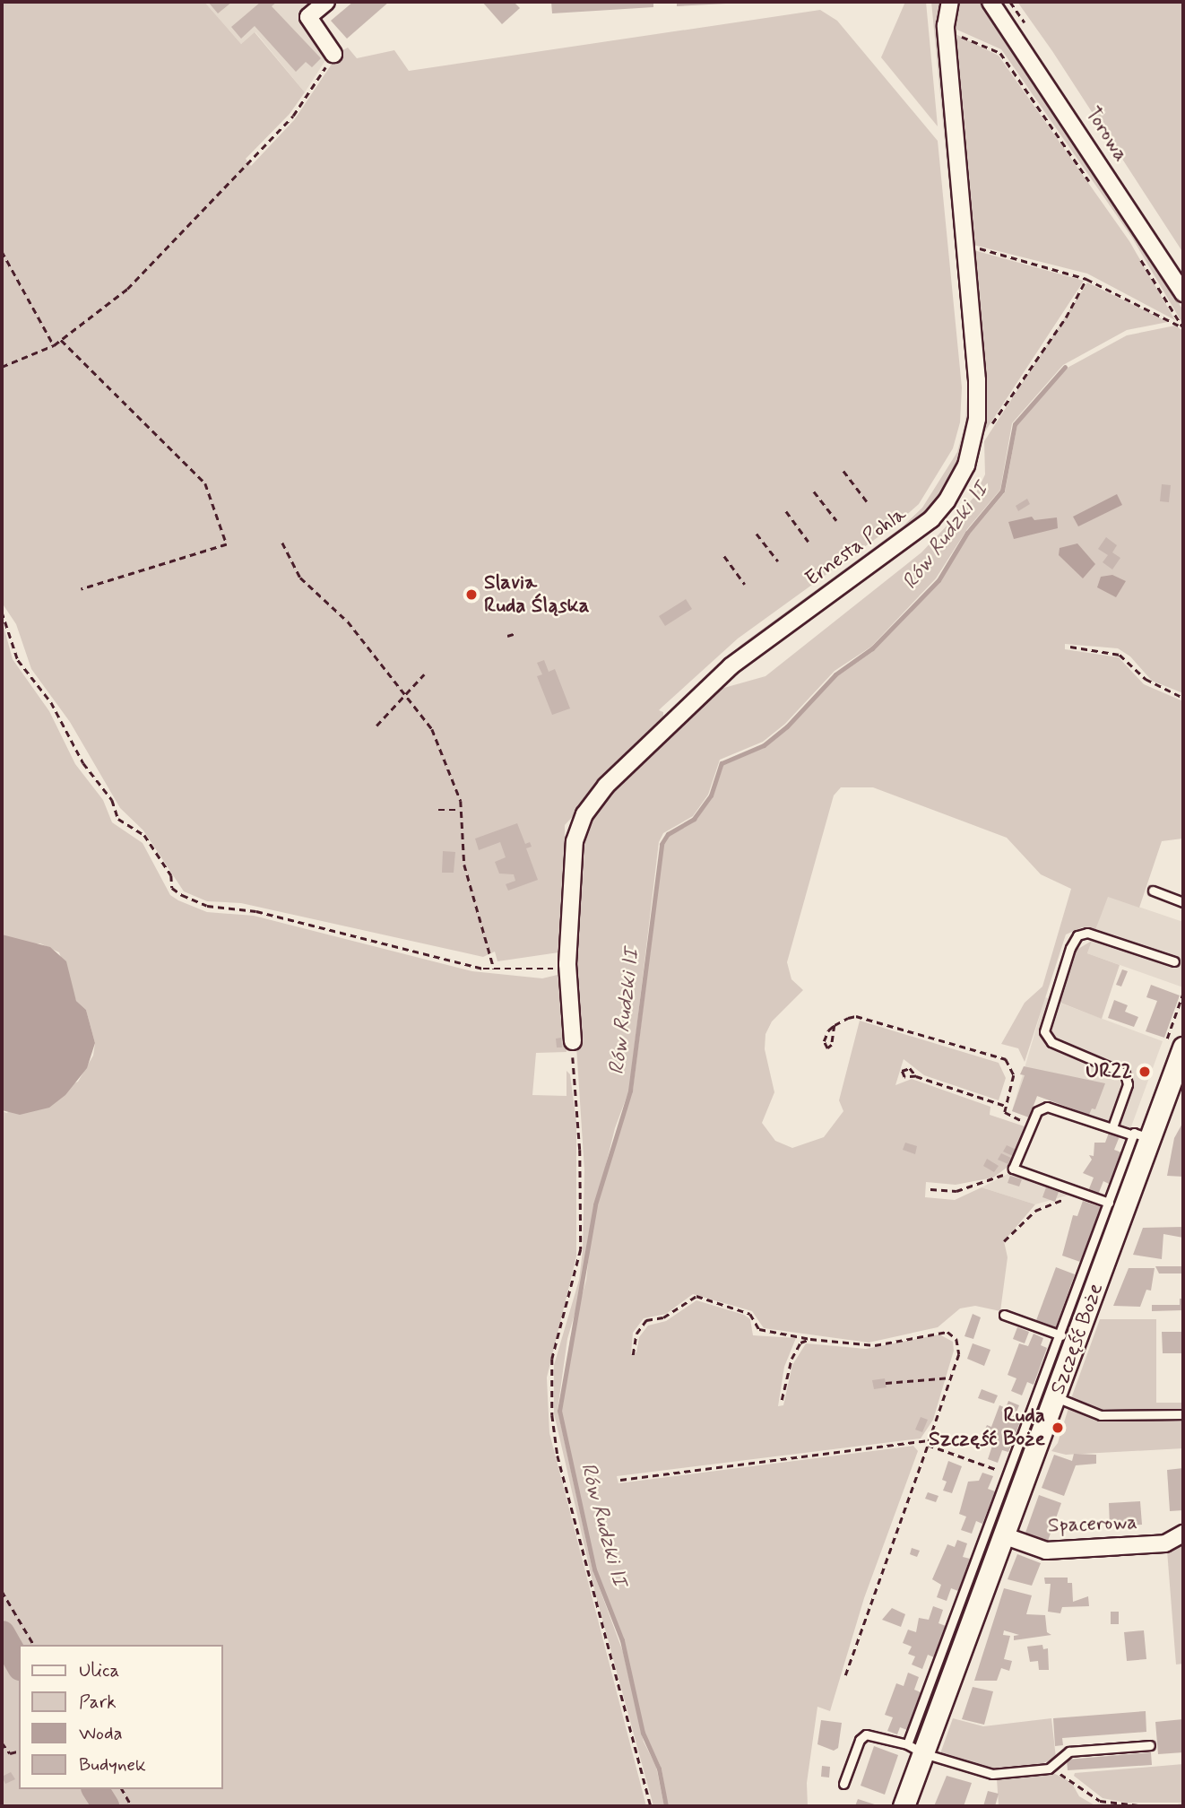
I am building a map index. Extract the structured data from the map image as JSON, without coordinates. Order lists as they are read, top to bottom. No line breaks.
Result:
{"streets":{"street":["Torowa","Ernesta Pohla","Szczęść Boże","Spacerowa"]},"crossings":[["Szczęść Boże","Spacerowa"]],"water":["Rów Rudzki II"],"places":["Slavia Ruda Śląska","UR22","Ruda Szczęść Boże"],"legend":["Ulica","Park","Woda","Budynek"]}
